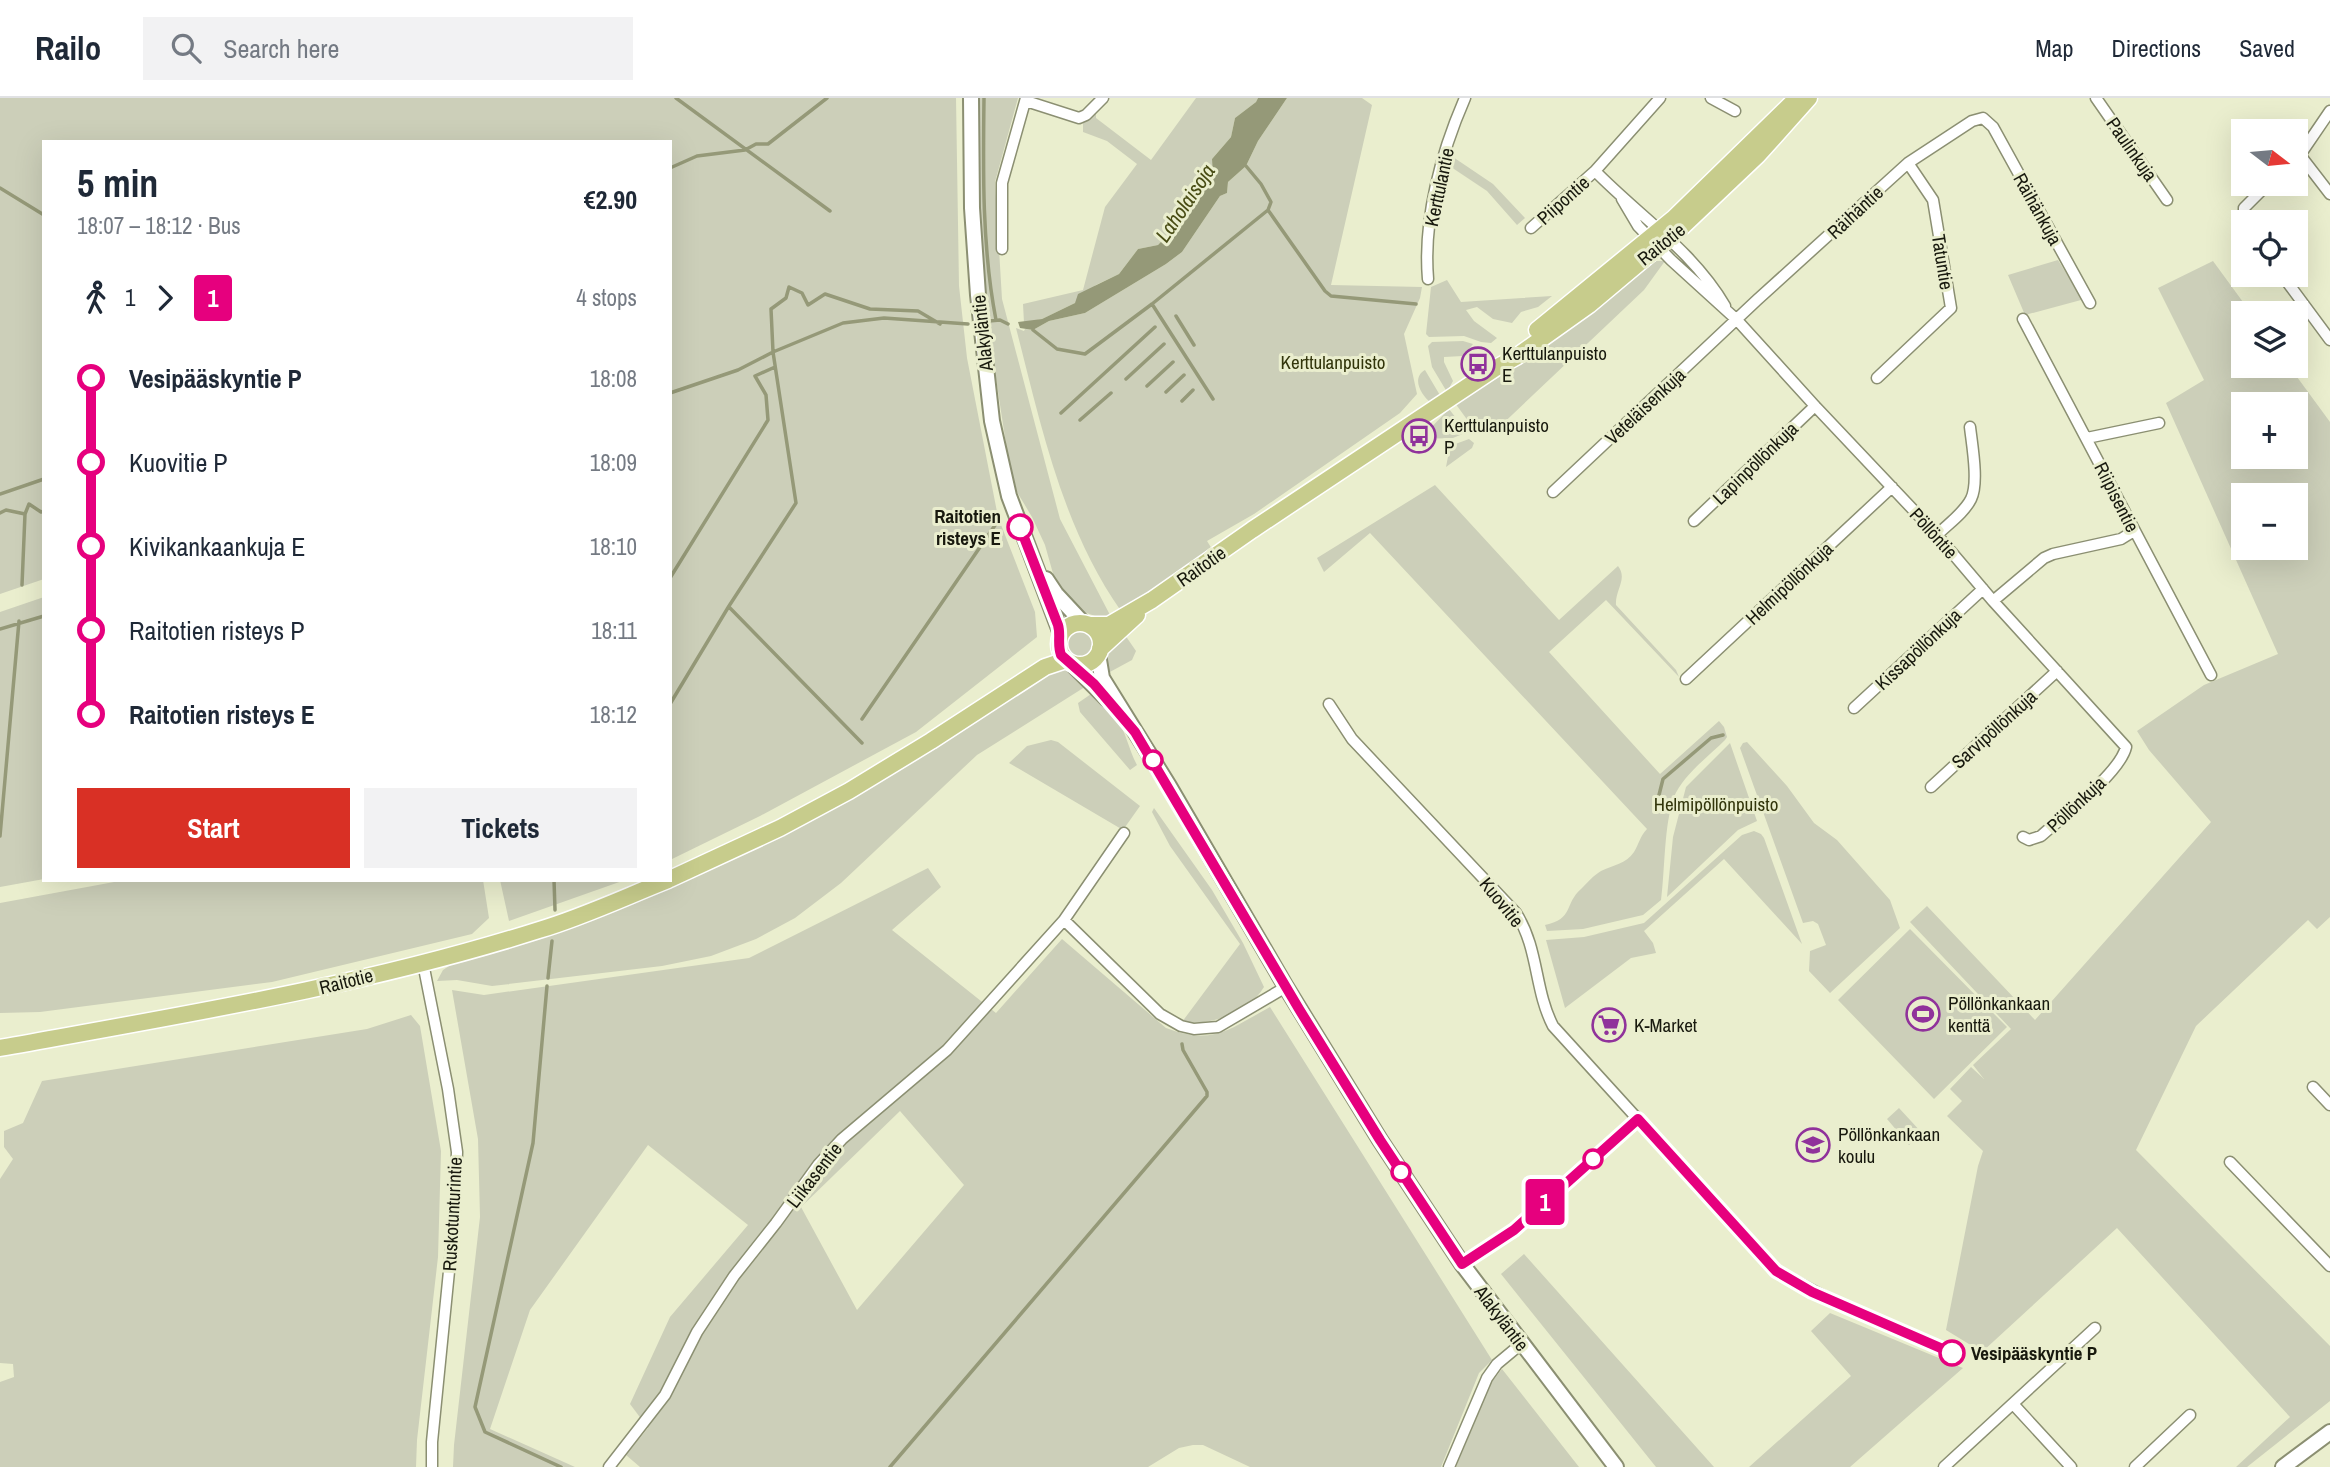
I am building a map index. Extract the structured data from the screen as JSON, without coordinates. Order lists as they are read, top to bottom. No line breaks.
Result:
{"streets":{"main road":["Raitotie","Alakyläntie"],"street":["Paulinkuja","Kerttulantie","Piipontie","Räihänkuja","Räihäntie","Tatuntie","Veteläisenkuja","Lapinpöllönkuja","Riipisentie","Pöllöntie","Helmipöllönkuja","Kissapöllönkuja","Sarvipöllönkuja","Pöllönkuja","Kuovitie","Liikasentie","Ruskotunturintie"]},"crossings":[["Piipontie","Raitotie"],["Piipontie","Pöllöntie"],["Räihänkuja","Räihäntie"],["Räihäntie","Tatuntie"],["Räihäntie","Veteläisenkuja"],["Räihäntie","Pöllöntie"],["Raitotie","Alakyläntie"],["Raitotie","Pöllöntie"],["Raitotie","Ruskotunturintie"],["Veteläisenkuja","Pöllöntie"],["Lapinpöllönkuja","Pöllöntie"],["Pöllöntie","Helmipöllönkuja"],["Pöllöntie","Kissapöllönkuja"],["Pöllöntie","Sarvipöllönkuja"],["Pöllöntie","Pöllönkuja"]],"water":["Laholaisoja"],"parks":["Kerttulanpuisto","Helmipöllönpuisto"],"places":{"bus stop":["Kerttulanpuisto E","Kerttulanpuisto P"],"other":["Raitotien risteys E","Vesipääskyntie P"],"sports":["Pöllönkankaan kenttä"],"supermarket":["K-Market"],"school or university":["Pöllönkankaan koulu"]},"lines":["bus line 1"],"north":"right","page":{"header":"Railo","search":"Search here","nav":["Map","Directions","Saved"],"on_map":"1","map_buttons":["+","−"],"heading":["5 min","18:07 – 18:12 · Bus","€2.90"],"legs":["1","1","4 stops"],"list":[{"name":"Vesipääskyntie P","value":"18:08"},{"name":"Kuovitie P","value":"18:09"},{"name":"Kivikankaankuja E","value":"18:10"},{"name":"Raitotien risteys P","value":"18:11"},{"name":"Raitotien risteys E","value":"18:12"}],"buttons":["Start","Tickets"]}}
